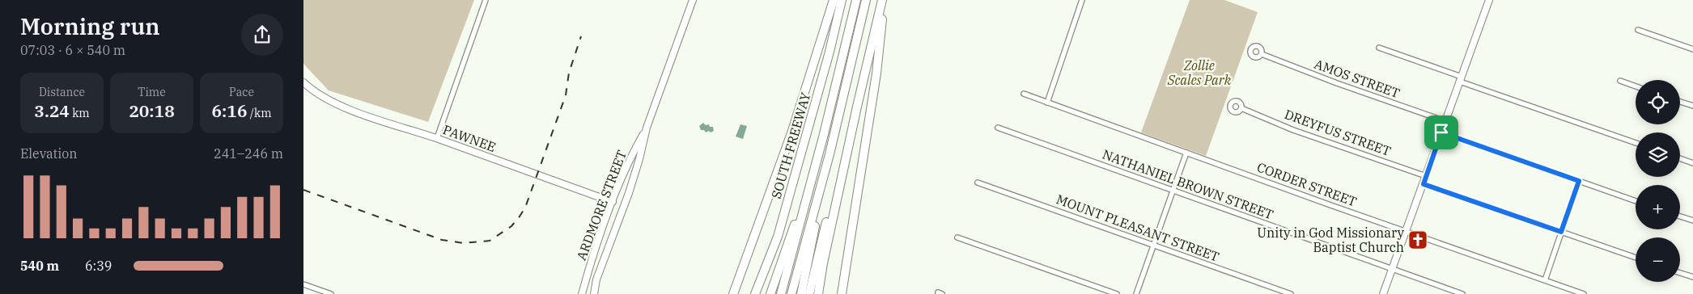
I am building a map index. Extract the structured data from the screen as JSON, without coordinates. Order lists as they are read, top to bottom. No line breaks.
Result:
{"streets":{"highway":["SOUTH FREEWAY"],"street":["AMOS STREET","DREYFUS STREET","PAWNEE","NATHANIEL BROWN STREET","CORDER STREET","ARDMORE STREET","MOUNT PLEASANT STREET"]},"crossings":[["PAWNEE","ARDMORE STREET"]],"parks":["Zollie Scales Park"],"places":{"church":["Unity in God Missionary Baptist Church"]},"page":{"heading":["Morning run","07:03 · 6 × 540 m"],"stats":[["Distance","3.24 km"],["Time","20:18"],["Pace","6:16 /km"]],"map_buttons":["+","−"],"chart":["Elevation","241–246 m"],"list":[{"name":"540 m","note":"6:39"}]}}
